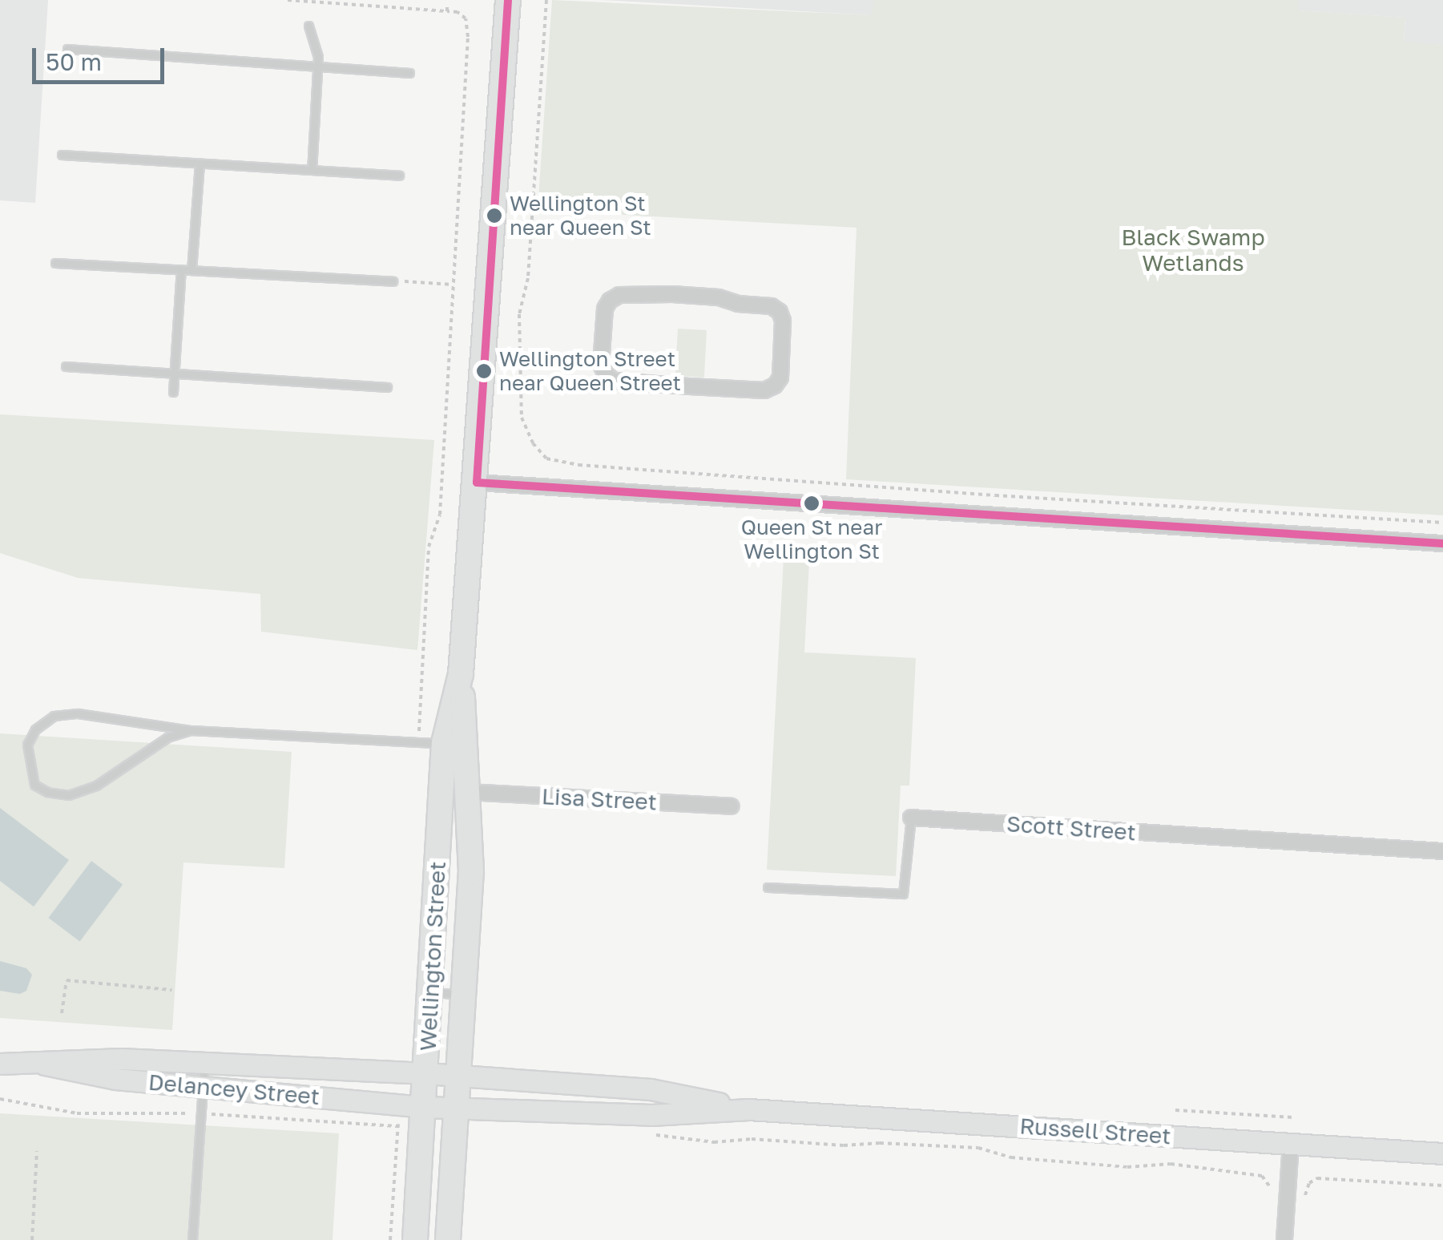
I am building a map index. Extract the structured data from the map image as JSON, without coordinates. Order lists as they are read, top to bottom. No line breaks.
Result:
{"streets":{"main road":["Wellington Street","Delancey Street","Russell Street"],"street":["Lisa Street","Scott Street"]},"crossings":[["Lisa Street","Wellington Street"],["Wellington Street","Delancey Street"],["Wellington Street","Russell Street"],["Delancey Street","Russell Street"]],"parks":["Black Swamp Wetlands"],"places":["Wellington St near Queen St","Wellington Street near Queen Street","Queen St near Wellington St"],"scale_bar":"50 m"}
